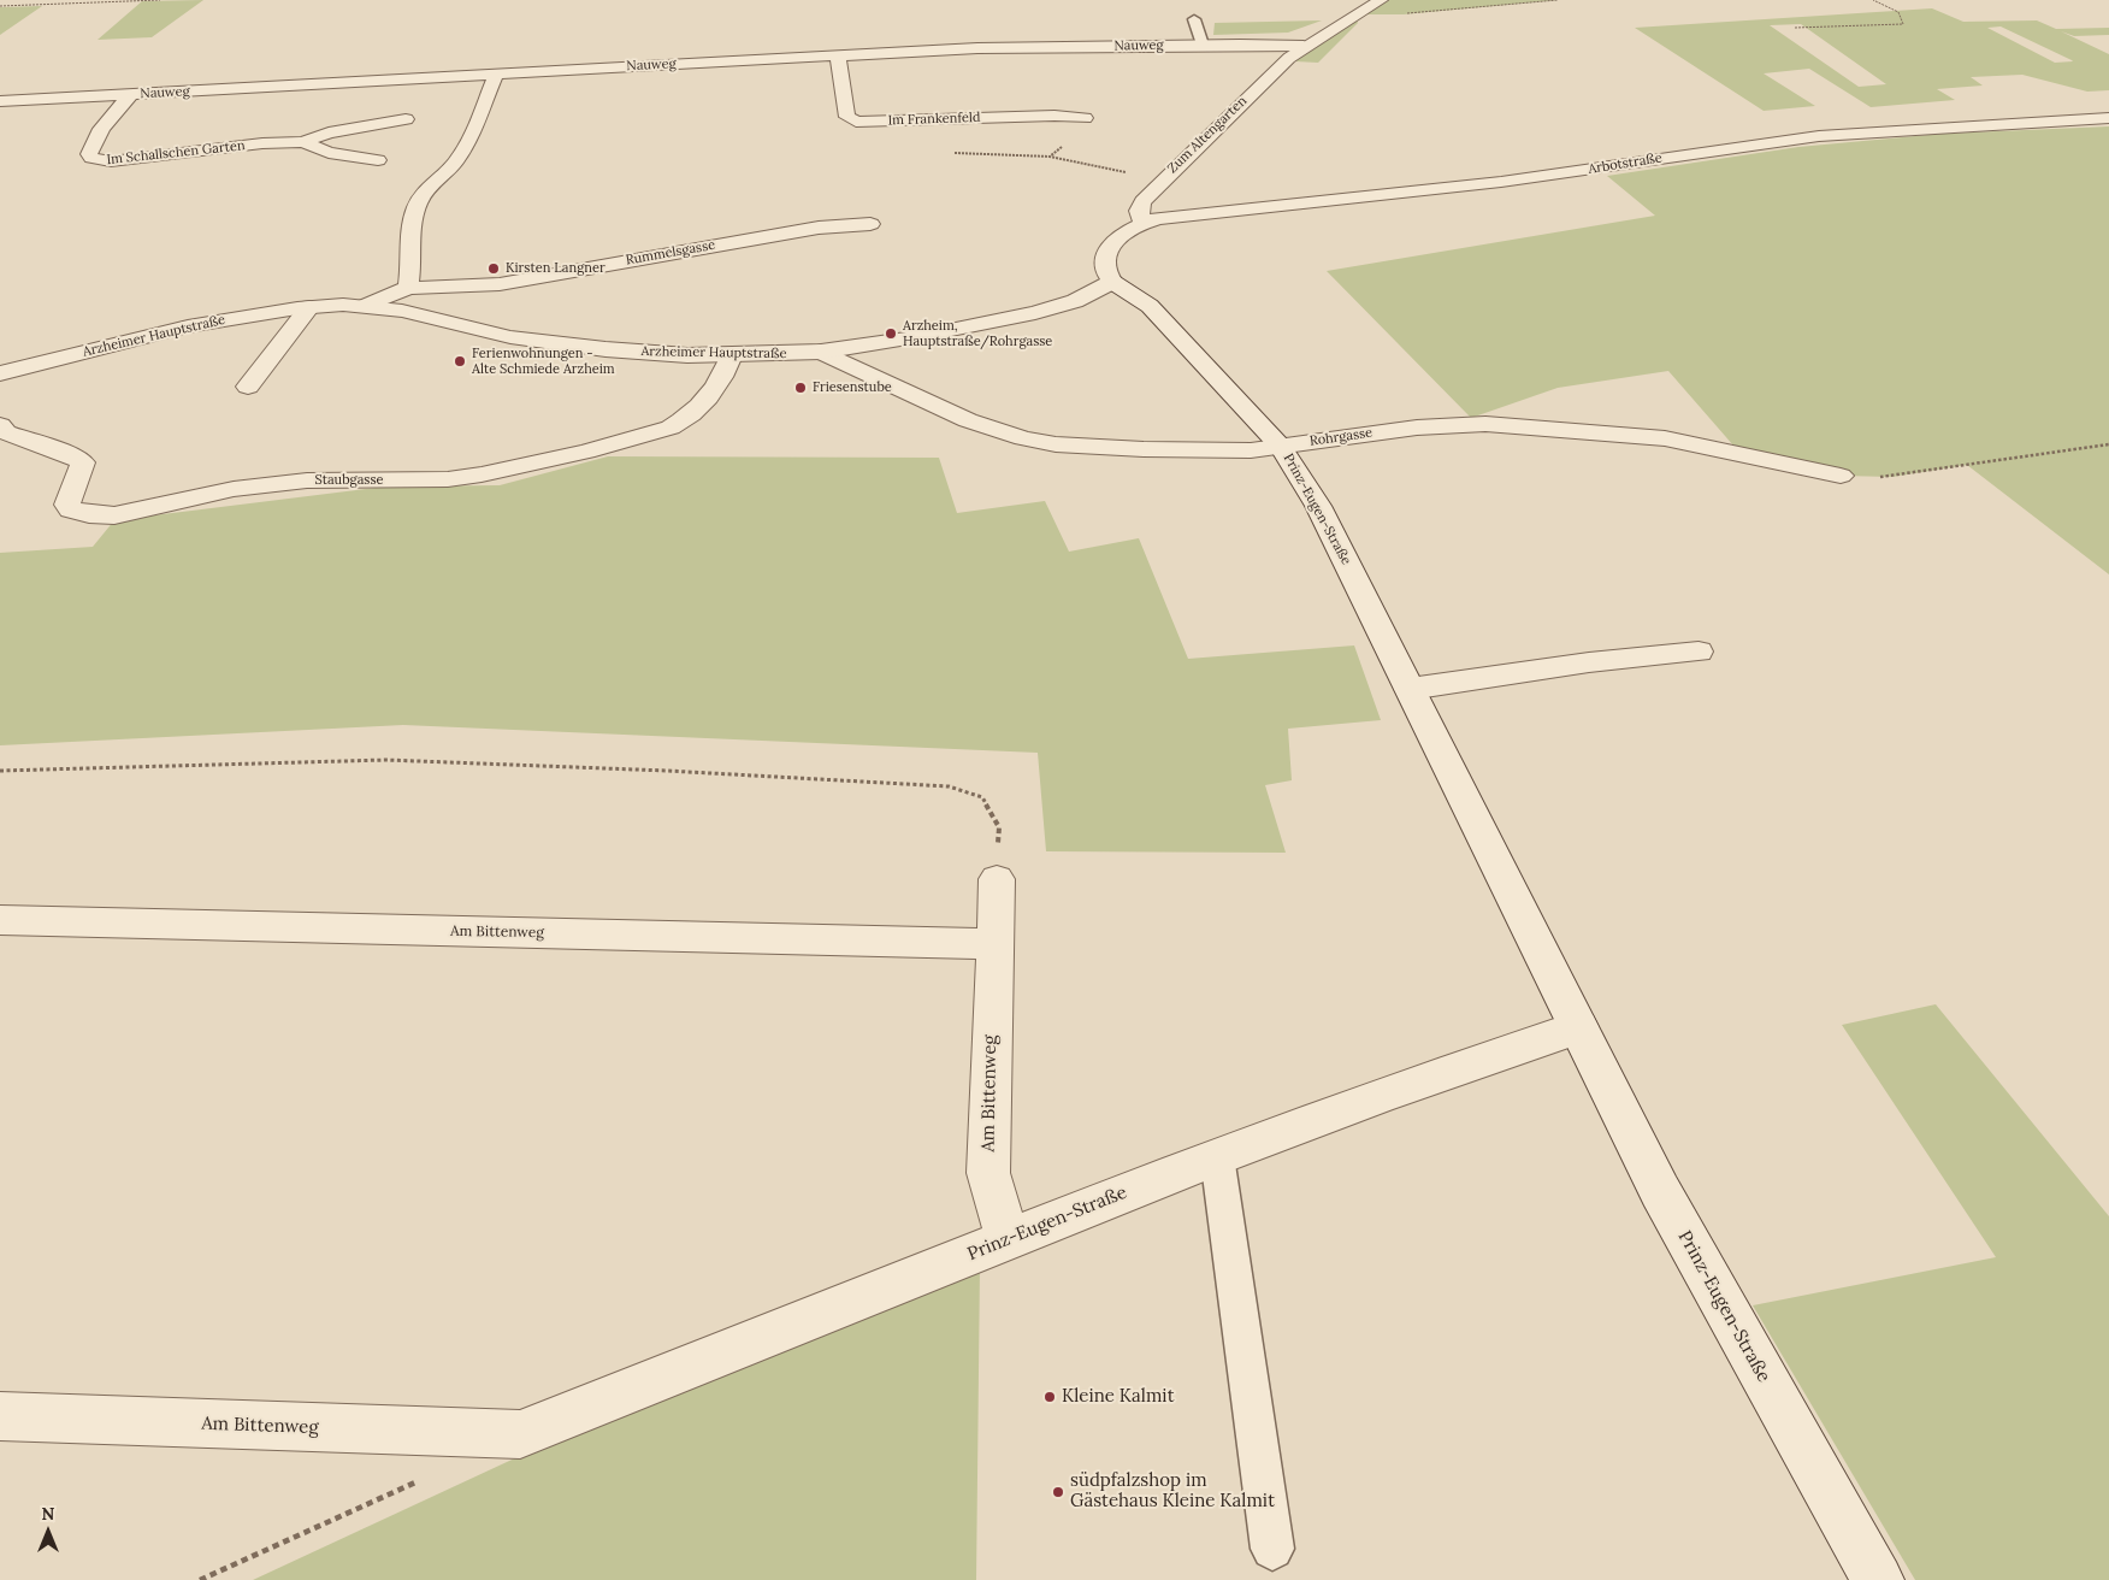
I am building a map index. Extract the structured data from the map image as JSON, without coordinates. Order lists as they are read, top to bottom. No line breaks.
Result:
{"streets":{"street":["Nauweg","Im Frankenfeld","Zum Altengarten","Im Schallschen Garten","Arbotstraße","Rummelsgasse","Arzheimer Hauptstraße","Rohrgasse","Staubgasse","Prinz-Eugen-Straße","Am Bittenweg"]},"crossings":[["Nauweg","Im Frankenfeld"],["Nauweg","Zum Altengarten"],["Nauweg","Im Schallschen Garten"],["Zum Altengarten","Arbotstraße"],["Rummelsgasse","Arzheimer Hauptstraße"],["Arzheimer Hauptstraße","Rohrgasse"],["Arzheimer Hauptstraße","Staubgasse"],["Arzheimer Hauptstraße","Prinz-Eugen-Straße"],["Rohrgasse","Prinz-Eugen-Straße"],["Prinz-Eugen-Straße","Am Bittenweg"]],"places":["Kirsten Langner","Arzheim, Hauptstraße/Rohrgasse","Ferienwohnungen - Alte Schmiede Arzheim","Friesenstube","Kleine Kalmit","südpfalzshop im Gästehaus Kleine Kalmit"],"north":"top"}
